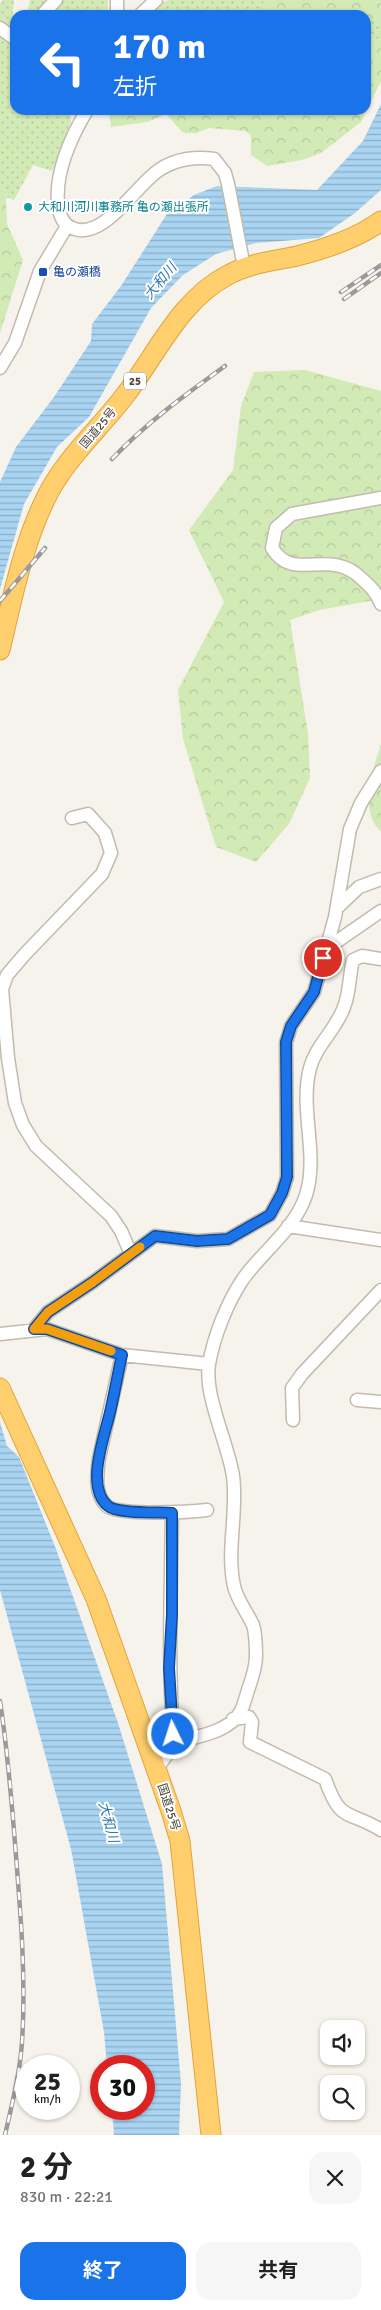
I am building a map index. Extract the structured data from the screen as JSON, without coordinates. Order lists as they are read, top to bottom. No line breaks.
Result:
{"streets":{"highway":["25","国道25号"]},"water":["大和川"],"places":{"other":["大和川河川事務所 亀の瀬出張所"],"transit":["亀の瀬橋"]},"page":{"turn":["170 m","左折"],"speed":"25 km/h","limit":"30","heading":["2 分","830 m · 22:21"],"buttons":["終了","共有"]}}
